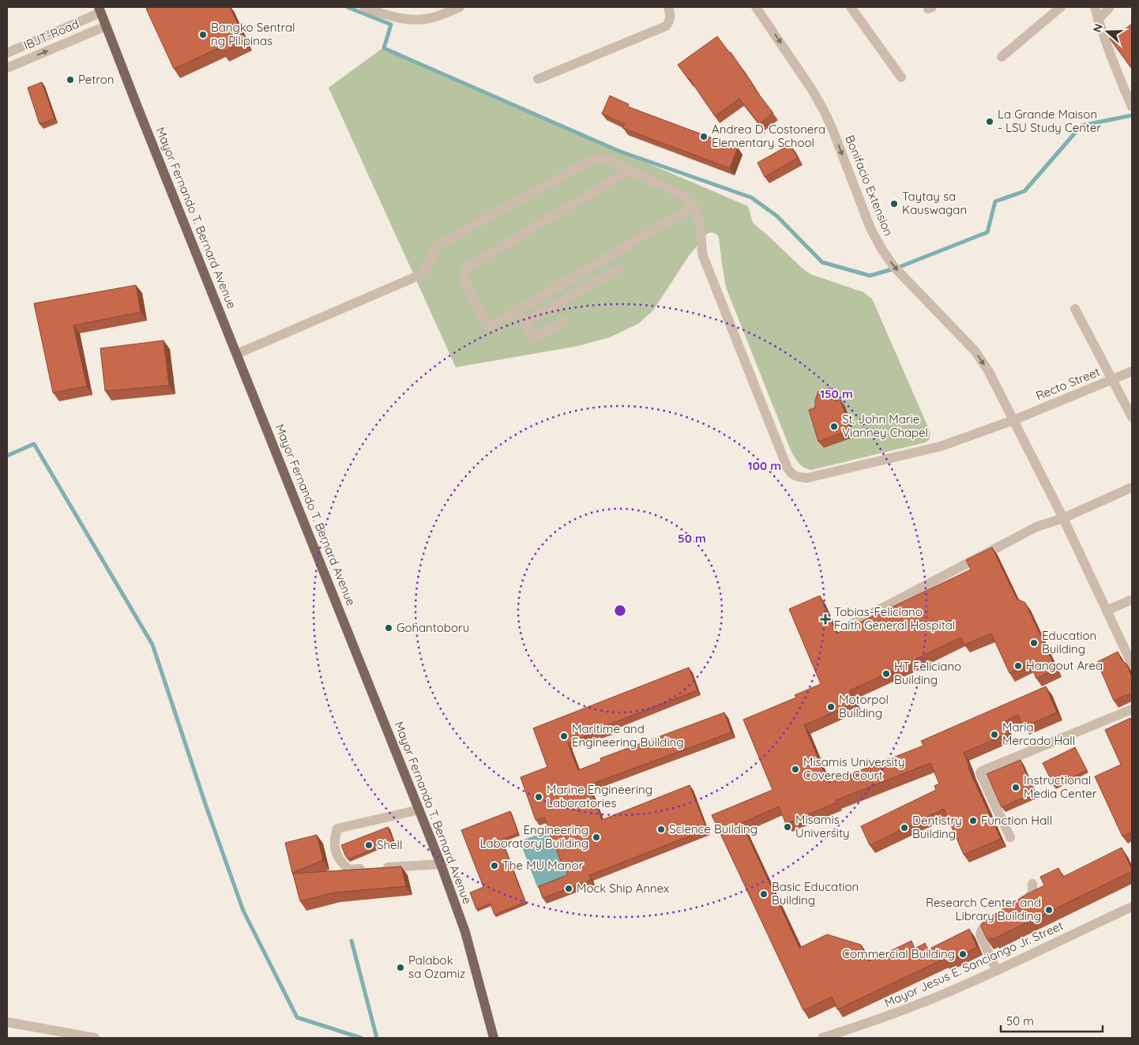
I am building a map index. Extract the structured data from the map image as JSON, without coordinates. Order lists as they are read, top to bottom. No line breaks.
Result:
{"streets":{"main road":["Mayor Fernando T. Bernard Avenue"],"street":["IBJT-Road","Bonifacio Extension","Recto Street","Mayor Jesus E. Sanciango Jr. Street"]},"crossings":[["IBJT-Road","Mayor Fernando T. Bernard Avenue"],["Bonifacio Extension","Recto Street"]],"one_way":["Bonifacio Extension"],"places":{"other":["Bangko Sentral ng Pilipinas","Petron","La Grande Maison - LSU Study Center","Andrea D. Costonera Elementary School","Taytay sa Kauswagan","St. John Marie Vianney Chapel","Gohantoboru","Education Building","Hangout Area","HT Feliciano Building","Motorpol Building","Maria Mercado Hall","Maritime and Engineering Building","Misamis University Covered Court","Instructional Media Center","Marine Engineering Laboratories","Function Hall","Misamis University","Dentistry Building","Science Building","Engineering Laboratory Building","Shell","The MU Manor","Mock Ship Annex","Basic Education Building","Research Center and Library Building","Commercial Building","Palabok sa Ozamiz"],"health":["Tobias-Feliciano Faith General Hospital"]},"scale_bar":"50 m","north":"left","rings":["150 m","100 m","50 m"]}
